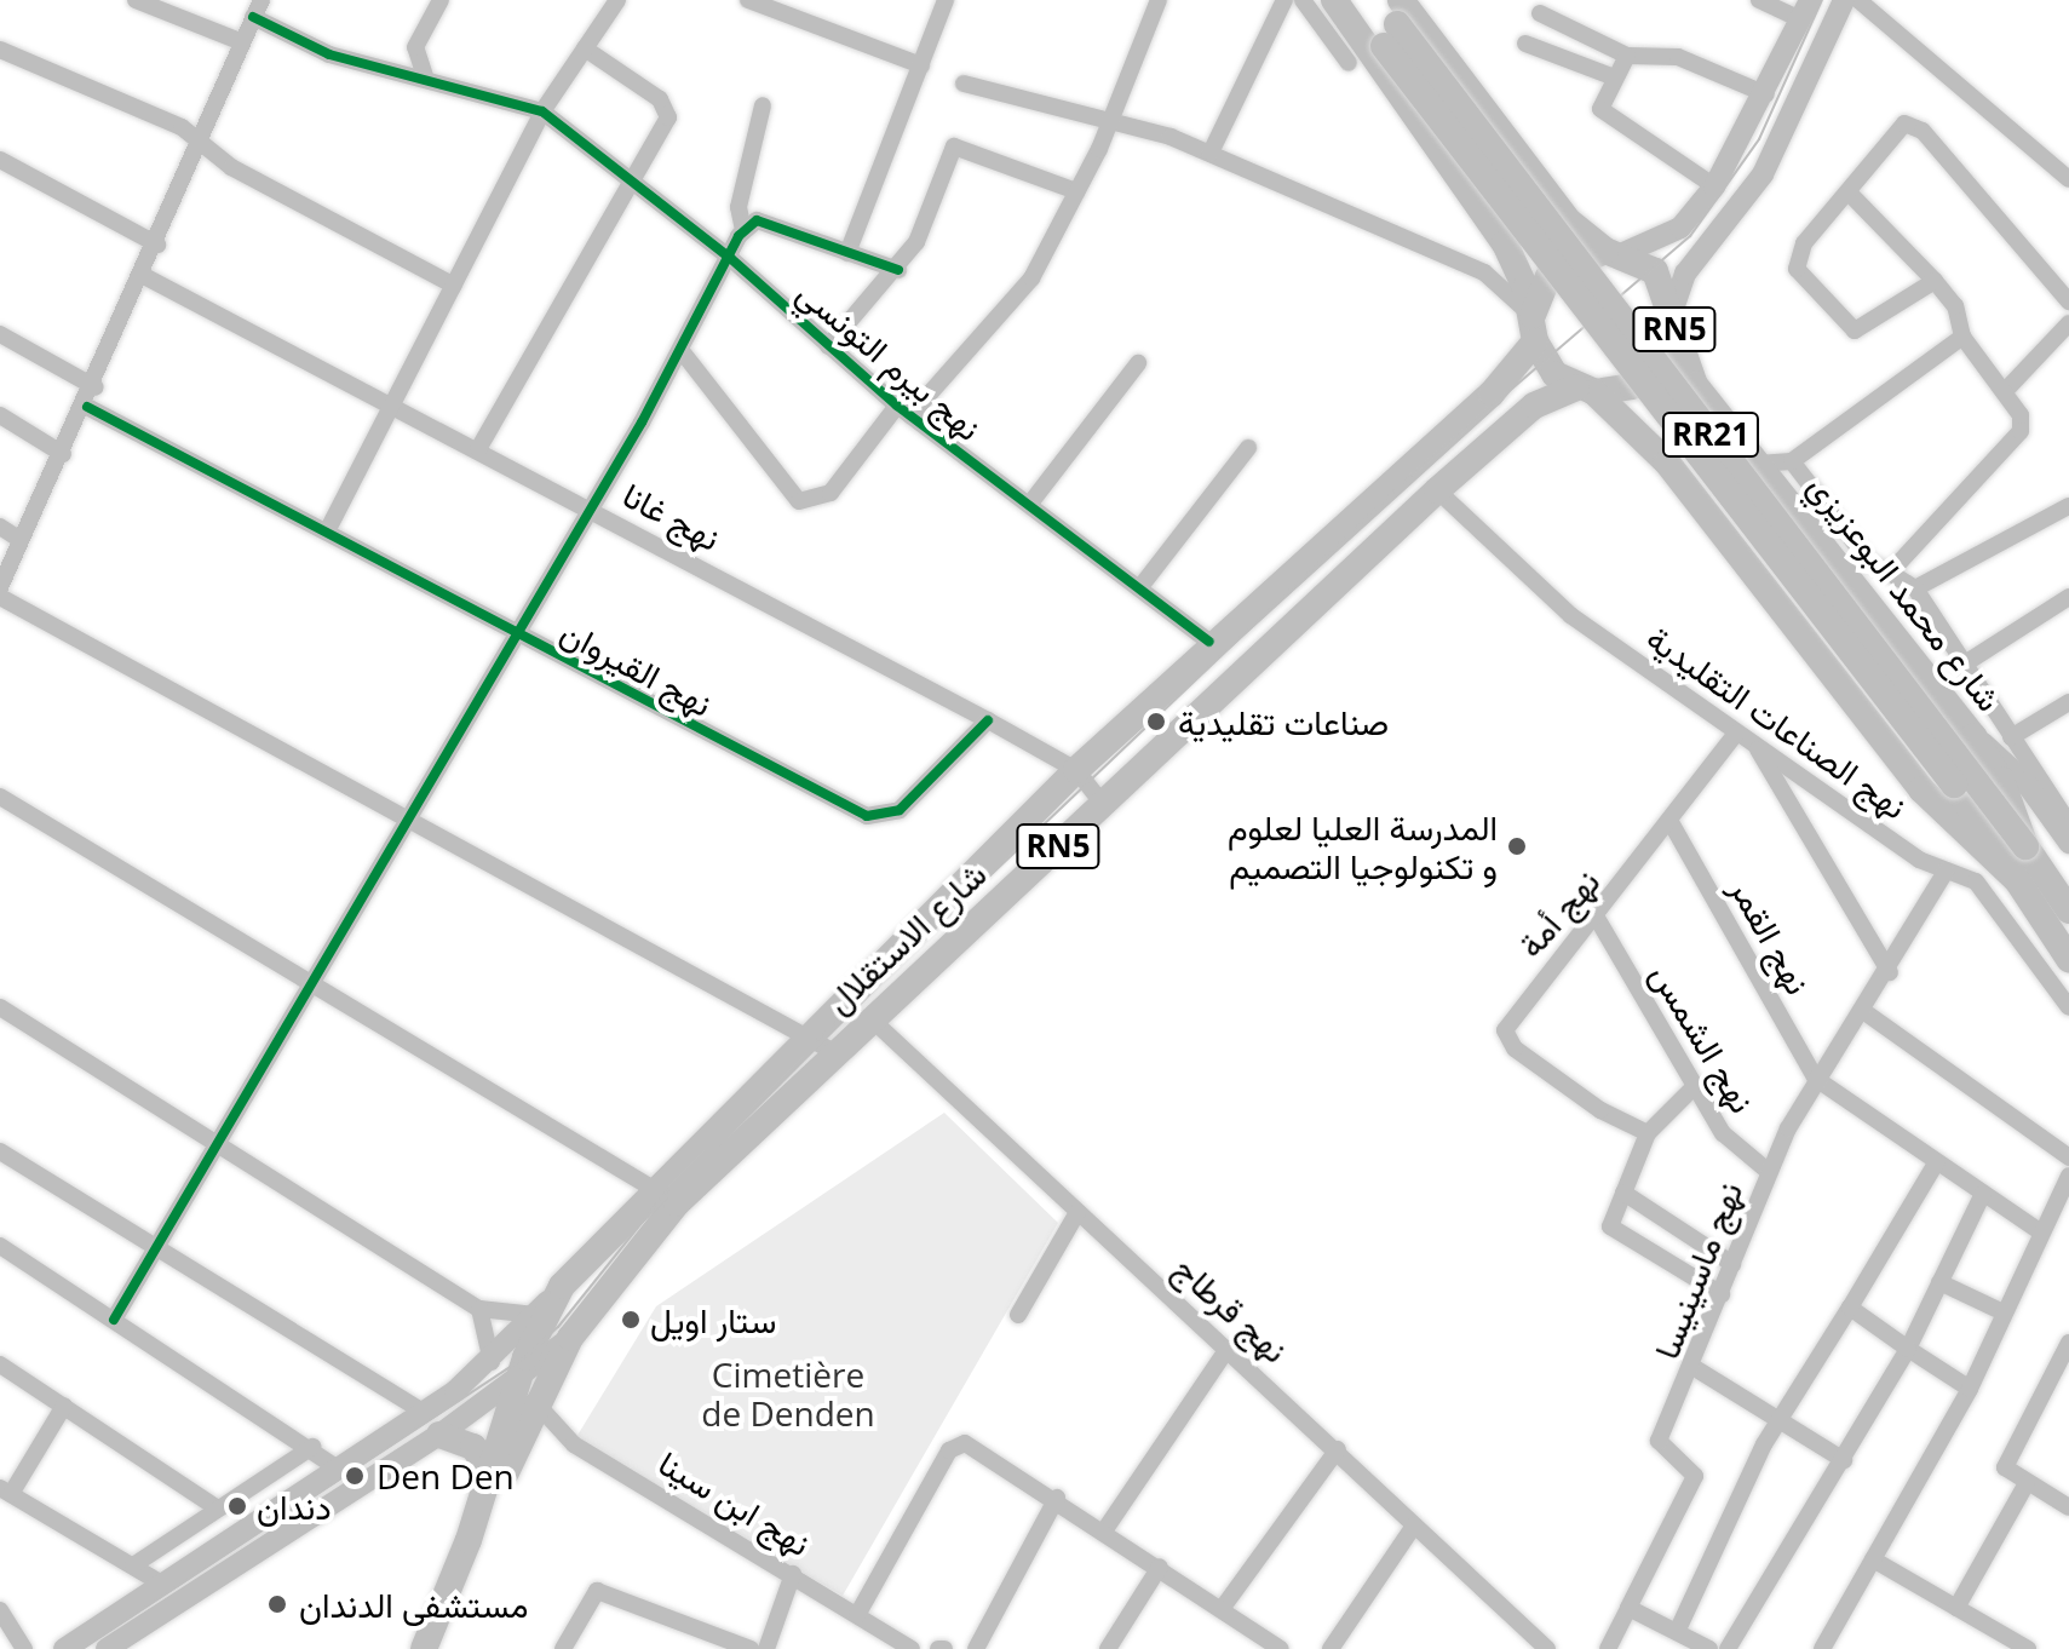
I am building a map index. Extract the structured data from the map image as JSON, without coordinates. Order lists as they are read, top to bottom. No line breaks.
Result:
{"streets":{"highway":["RN5","RR21","شارع محمد البوعزيزي","شارع الاستقلال"],"street":["نهج بيرم التونسي","نهج غانا","نهج القيروان","نهج الصناعات التقليدية","نهج أمة","نهج القمر","نهج الشمس","نهج ماسينيسا","نهج قرطاج","نهج ابن سينا"]},"crossings":[["RN5","RR21"],["RN5","شارع محمد البوعزيزي"],["RN5","شارع الاستقلال"],["RN5","نهج ابن سينا"],["نهج بيرم التونسي","شارع الاستقلال"],["RR21","شارع محمد البوعزيزي"],["RR21","شارع الاستقلال"],["نهج غانا","نهج القيروان"],["نهج غانا","شارع الاستقلال"],["شارع محمد البوعزيزي","شارع الاستقلال"],["نهج الصناعات التقليدية","نهج أمة"],["نهج الصناعات التقليدية","شارع الاستقلال"],["نهج الصناعات التقليدية","نهج ماسينيسا"],["نهج أمة","نهج القمر"],["نهج أمة","نهج الشمس"],["نهج القمر","نهج ماسينيسا"],["شارع الاستقلال","نهج قرطاج"],["شارع الاستقلال","نهج ابن سينا"],["نهج الشمس","نهج ماسينيسا"]],"parks":["Cimetière de Denden"],"places":["صناعات تقليدية","المدرسة العليا لعلوم و تكنولوجيا التصميم","ستار اويل","Den Den","دندان","مستشفى الدندان"]}
